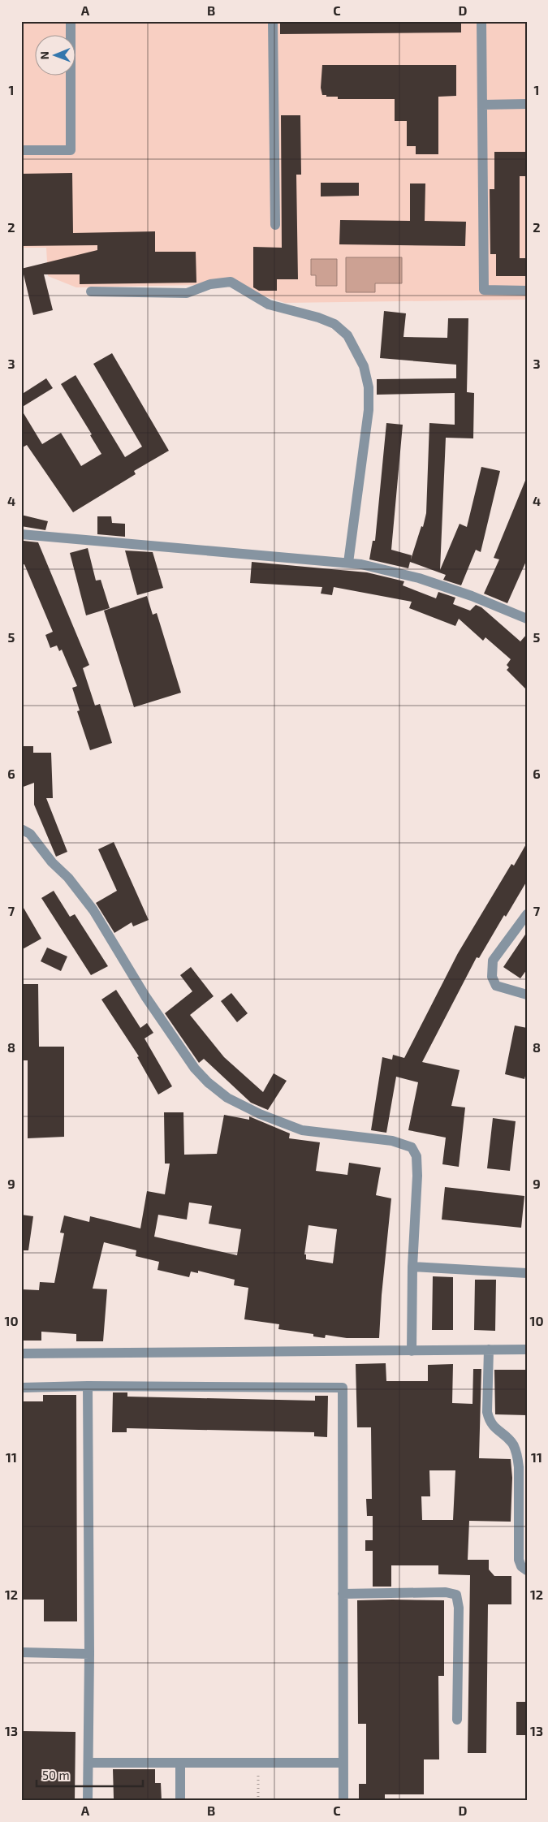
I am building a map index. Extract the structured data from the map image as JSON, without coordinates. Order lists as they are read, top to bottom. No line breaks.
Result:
{"scale_bar":"50 m","north":"left","grid":{"columns":["A","B","C","D"],"rows":["1","2","3","4","5","6","7","8","9","10","11","12","13"]}}
